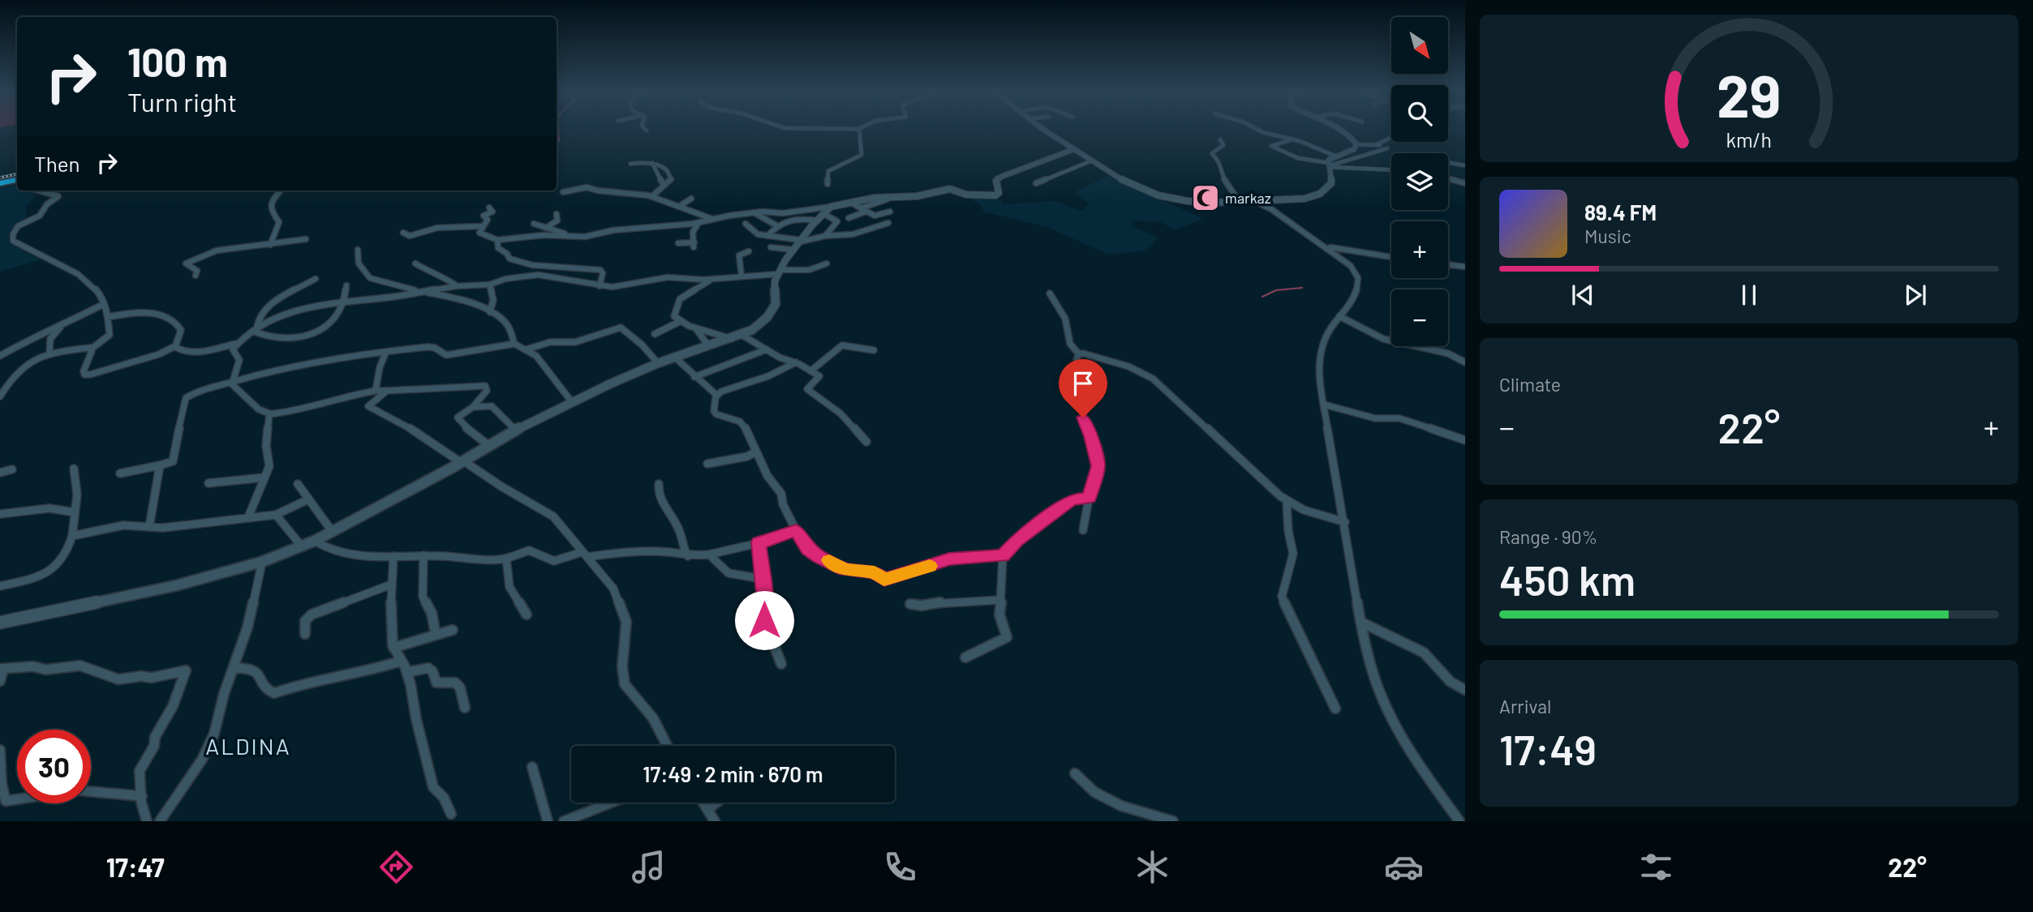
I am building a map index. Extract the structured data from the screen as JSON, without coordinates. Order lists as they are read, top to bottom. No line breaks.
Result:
{"districts":["ALDINA"],"places":{"mosque":["markaz"]},"north":"bottom right","page":{"map_buttons":["+","−"],"turn":["100 m","Turn right"],"then":"Then","song":["89.4 FM","Music"],"tile":["Climate",["Range · 90%","450 km"],["Arrival","17:49"]],"heat":["−","22°","+"],"limit":"30","trip":"17:49 · 2 min · 670 m","tabs":["17:47","22°"],"gauge":["29","km/h"]}}
